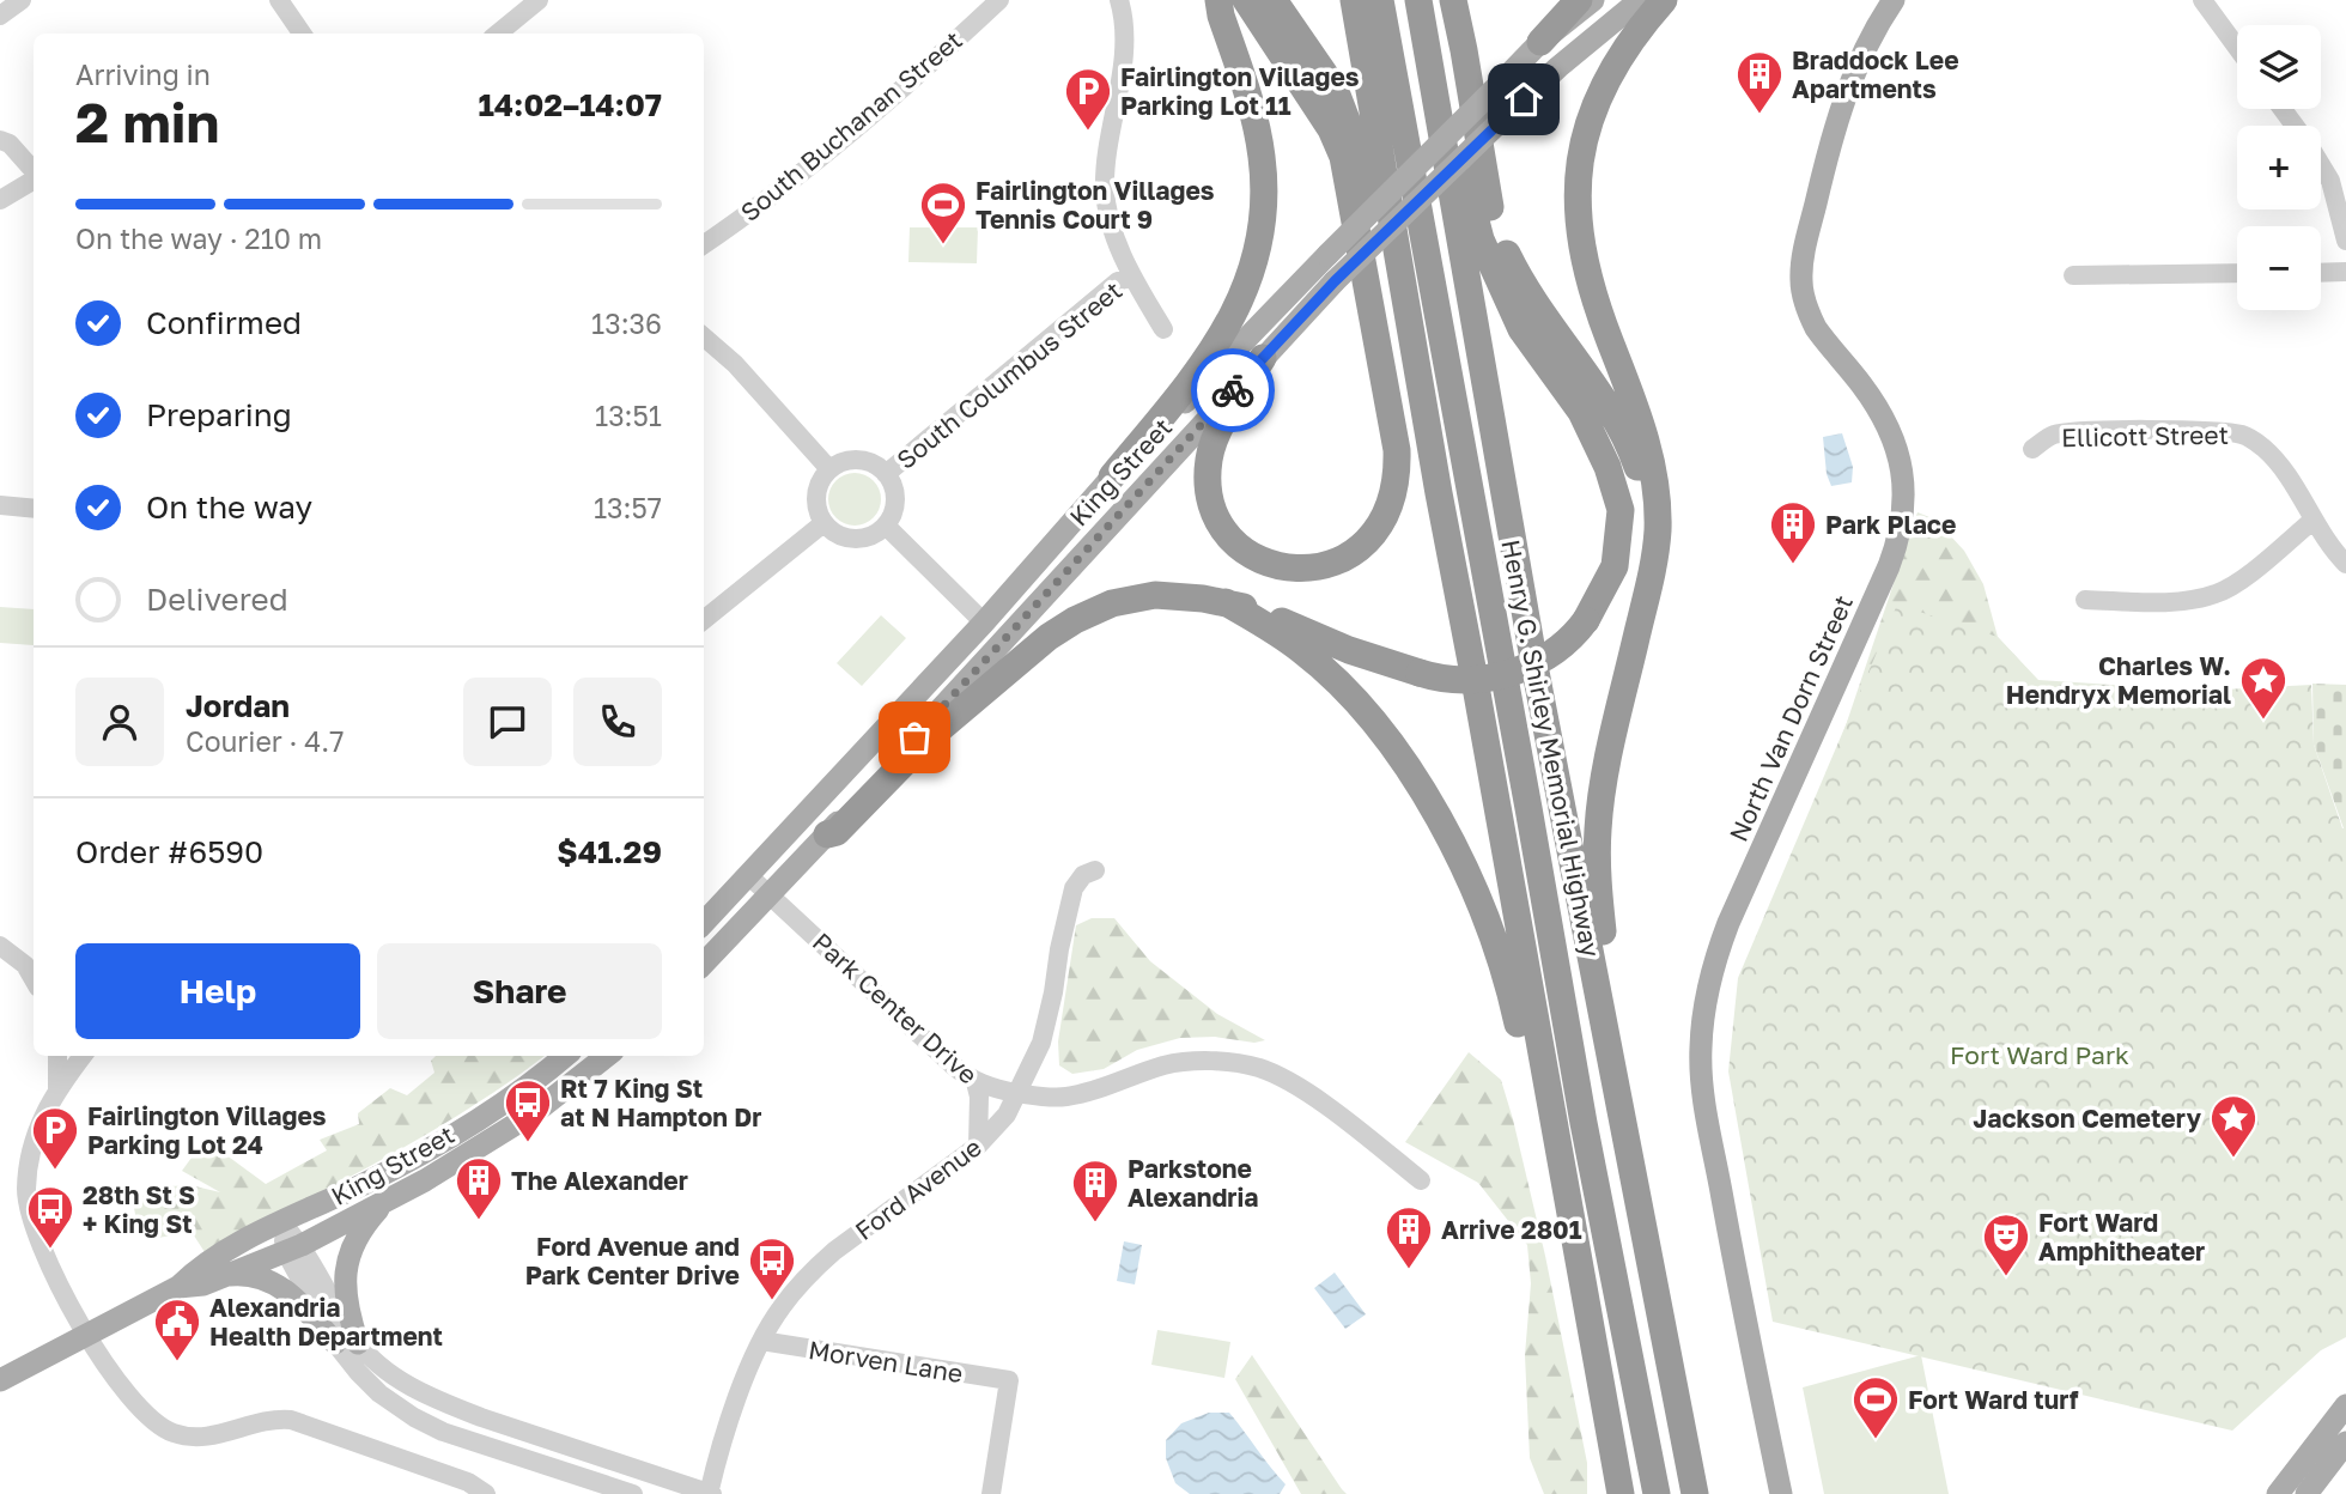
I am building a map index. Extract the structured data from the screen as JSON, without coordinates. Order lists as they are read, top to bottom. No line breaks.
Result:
{"streets":{"highway":["Henry G. Shirley Memorial Highway"],"main road":["King Street","North Van Dorn Street"],"street":["South Buchanan Street","South Columbus Street","Ellicott Street","Park Center Drive","Ford Avenue","Morven Lane"]},"crossings":[["King Street","Park Center Drive"],["Park Center Drive","Ford Avenue"],["Ford Avenue","Morven Lane"]],"parks":["Fort Ward Park"],"places":{"building":["Braddock Lee Apartments","Park Place","The Alexander","Parkstone Alexandria","Arrive 2801"],"parking":["Fairlington Villages Parking Lot 11","Fairlington Villages Parking Lot 24"],"sports":["Fairlington Villages Tennis Court 9","Fort Ward turf"],"place":["Charles W. Hendryx Memorial","Jackson Cemetery"],"bus stop":["Rt 7 King St at N Hampton Dr","28th St S + King St","Ford Avenue and Park Center Drive"],"theatre":["Fort Ward Amphitheater"],"public building":["Alexandria Health Department"]},"page":{"map_buttons":["+","−"],"heading":["2 min","Arriving in","14:02–14:07"],"panel":["Jordan","Courier · 4.7","Order #6590","$41.29"],"bar":"On the way · 210 m","list":[["Confirmed","13:36"],["Preparing","13:51"],["On the way","13:57"],"Delivered"],"buttons":["Help","Share"]}}
